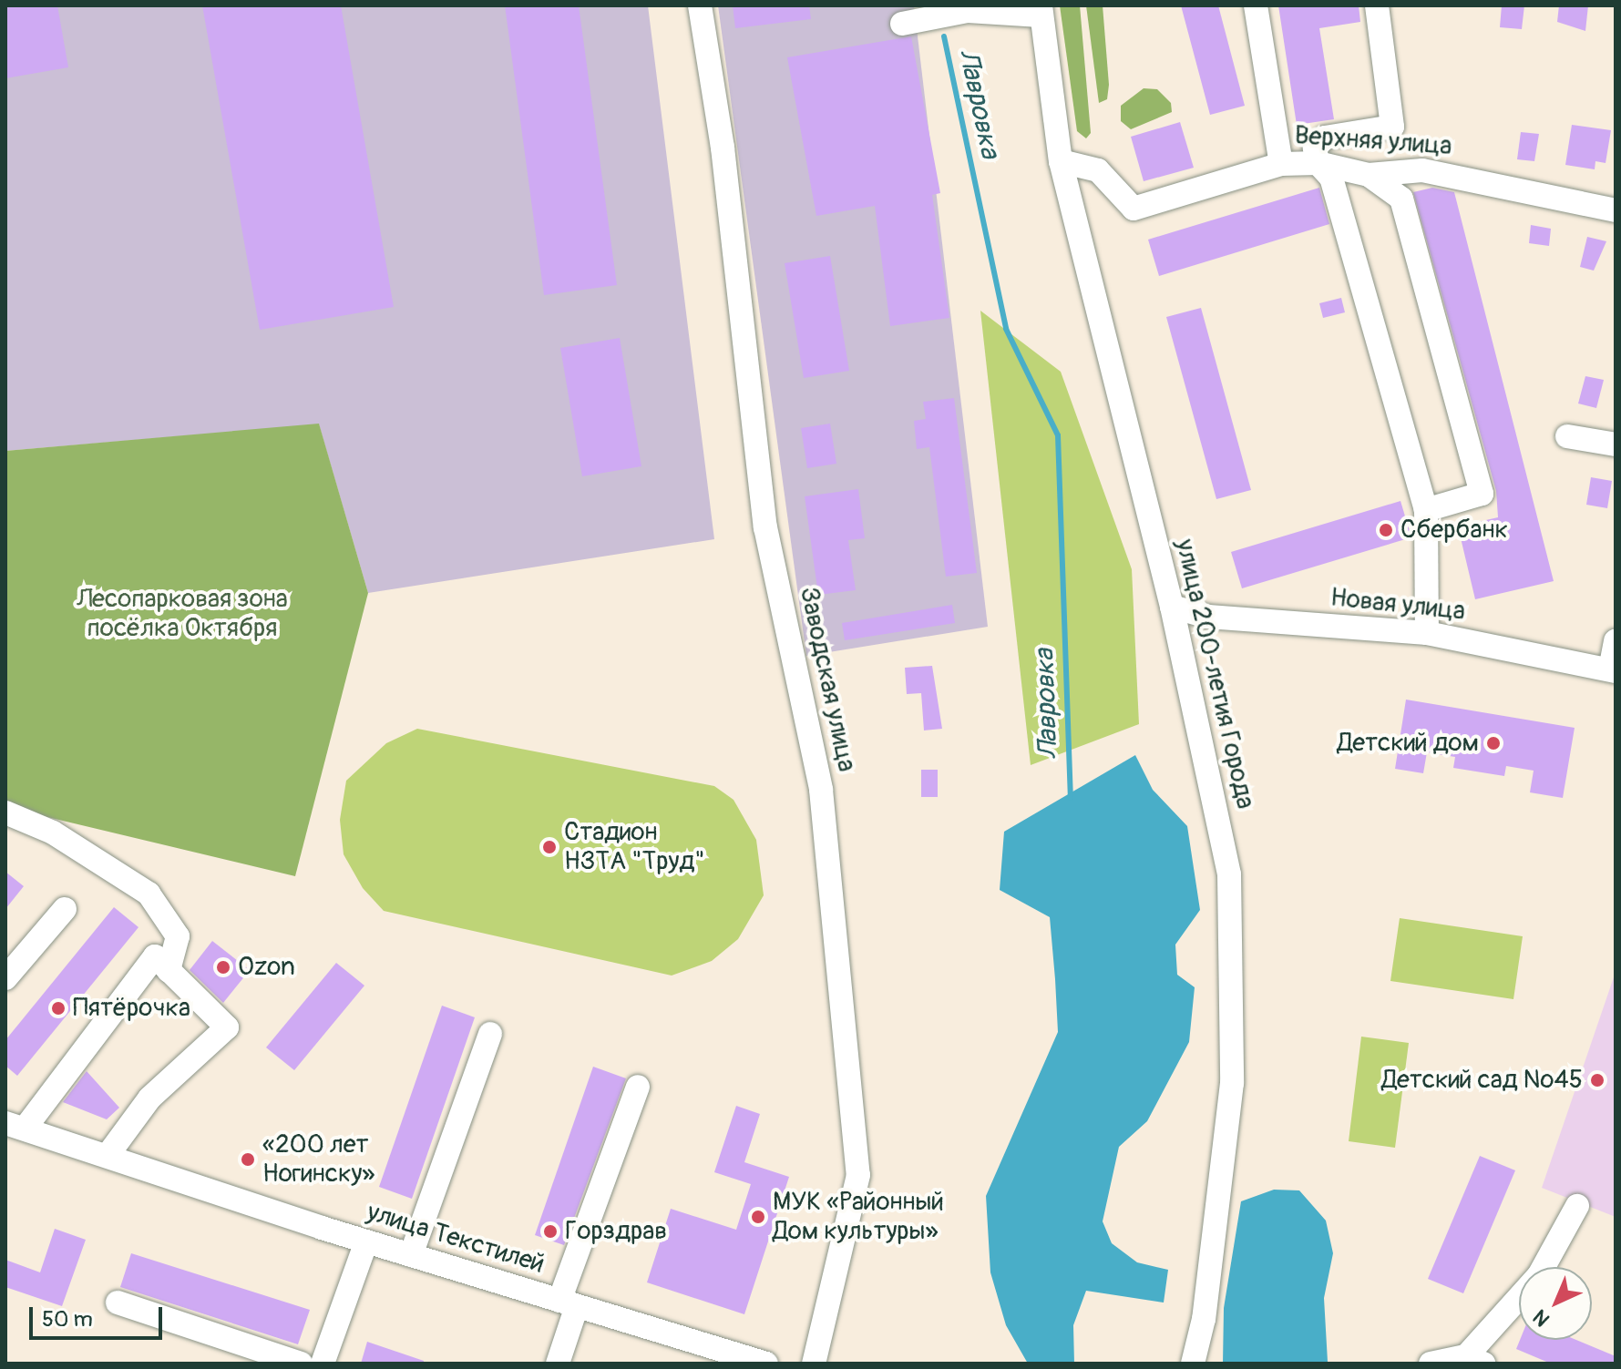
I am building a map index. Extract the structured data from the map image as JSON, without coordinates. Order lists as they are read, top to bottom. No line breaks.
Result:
{"streets":{"street":["Верхняя улица","Новая улица","улица 200-летия Города","Заводская улица","улица Текстилей"]},"crossings":[["Верхняя улица","улица 200-летия Города"],["Новая улица","улица 200-летия Города"]],"water":["Лавровка"],"parks":["Лесопарковая зона посёлка Октября"],"places":["Сбербанк","Детский дом","Стадион НЗТА \"Труд\"","Ozon","Пятёрочка","Детский сад №45","«200 лет Ногинску»","МУК «Районный Дом культуры»","Горздрав"],"scale_bar":"50 m","north":"bottom left"}
